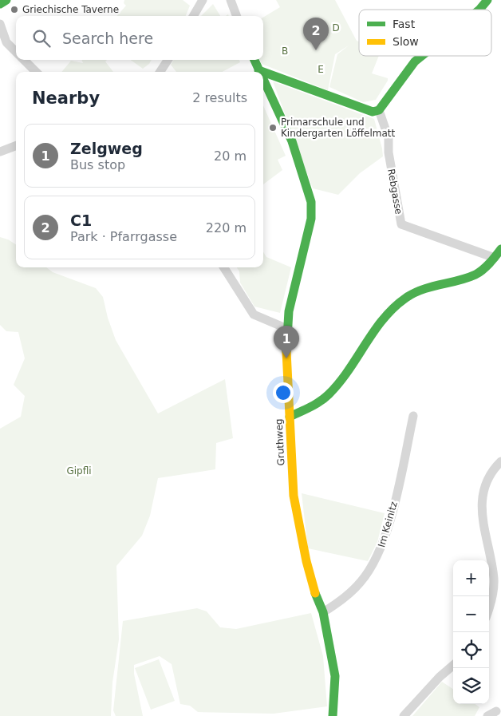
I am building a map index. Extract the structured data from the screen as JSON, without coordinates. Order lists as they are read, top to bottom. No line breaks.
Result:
{"streets":{"street":["Rebgasse","Gruthweg","Im Keinitz"]},"crossings":[["Gruthweg","Im Keinitz"]],"parks":["D","B","E","Gipfli"],"places":["Griechische Taverne","Primarschule und Kindergarten Löffelmatt"],"legend":["Fast","Slow"],"page":{"search":"Search here","pins":["2","1"],"heading":["Nearby","2 results"],"list":[{"mark":"1","name":"Zelgweg","note":"Bus stop","value":"20 m"},{"mark":"2","name":"C1","note":"Park · Pfarrgasse","value":"220 m"}],"map_buttons":["+","−"]}}
